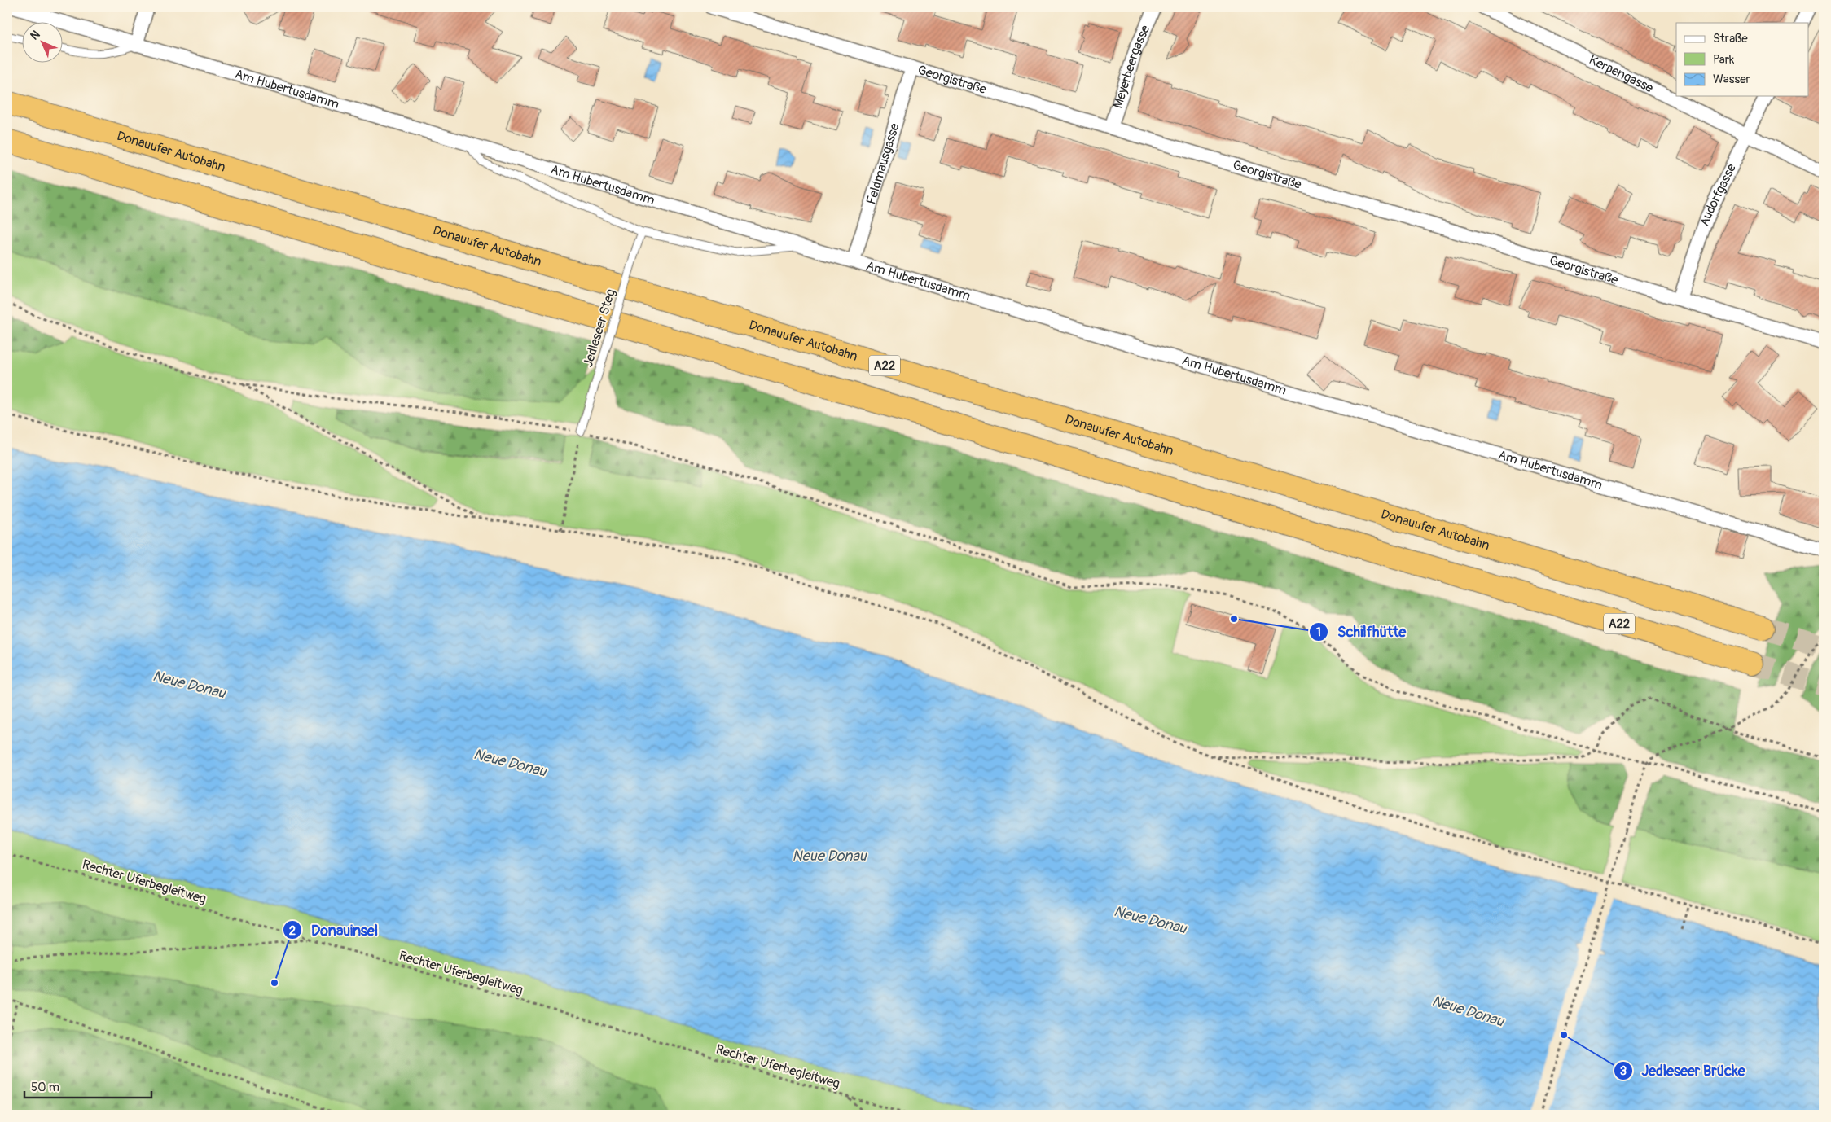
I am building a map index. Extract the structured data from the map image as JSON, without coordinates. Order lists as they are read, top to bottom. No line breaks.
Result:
{"streets":{"highway":["Donauufer Autobahn","A22"],"street":["Meyerbeergasse","Kerpengasse","Georgistraße","Am Hubertusdamm","Feldmausgasse","Audorfgasse"],"lane":["Jedleseer Steg"],"path":["Rechter Uferbegleitweg"]},"crossings":[["Meyerbeergasse","Georgistraße"],["Kerpengasse","Audorfgasse"],["Georgistraße","Feldmausgasse"],["Georgistraße","Audorfgasse"],["Am Hubertusdamm","Feldmausgasse"]],"water":["Neue Donau"],"places":["Schilfhütte","Donauinsel","Jedleseer Brücke"],"legend":["Straße","Park","Wasser"],"scale_bar":"50 m","north":"top left"}
